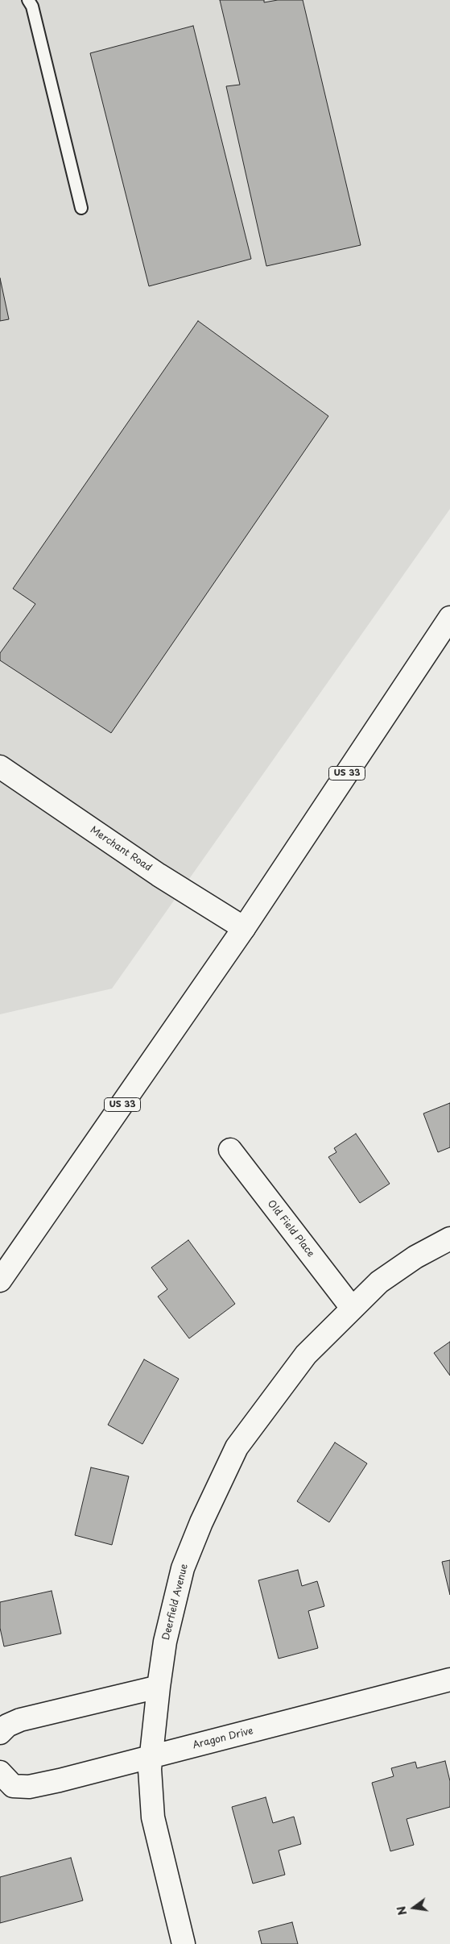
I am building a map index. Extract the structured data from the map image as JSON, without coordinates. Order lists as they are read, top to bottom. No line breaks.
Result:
{"streets":{"main road":["US 33","Merchant Road","Old Field Place","Deerfield Avenue","Aragon Drive"]},"crossings":[["US 33","Merchant Road"],["Old Field Place","Deerfield Avenue"],["Deerfield Avenue","Aragon Drive"]],"north":"left"}
